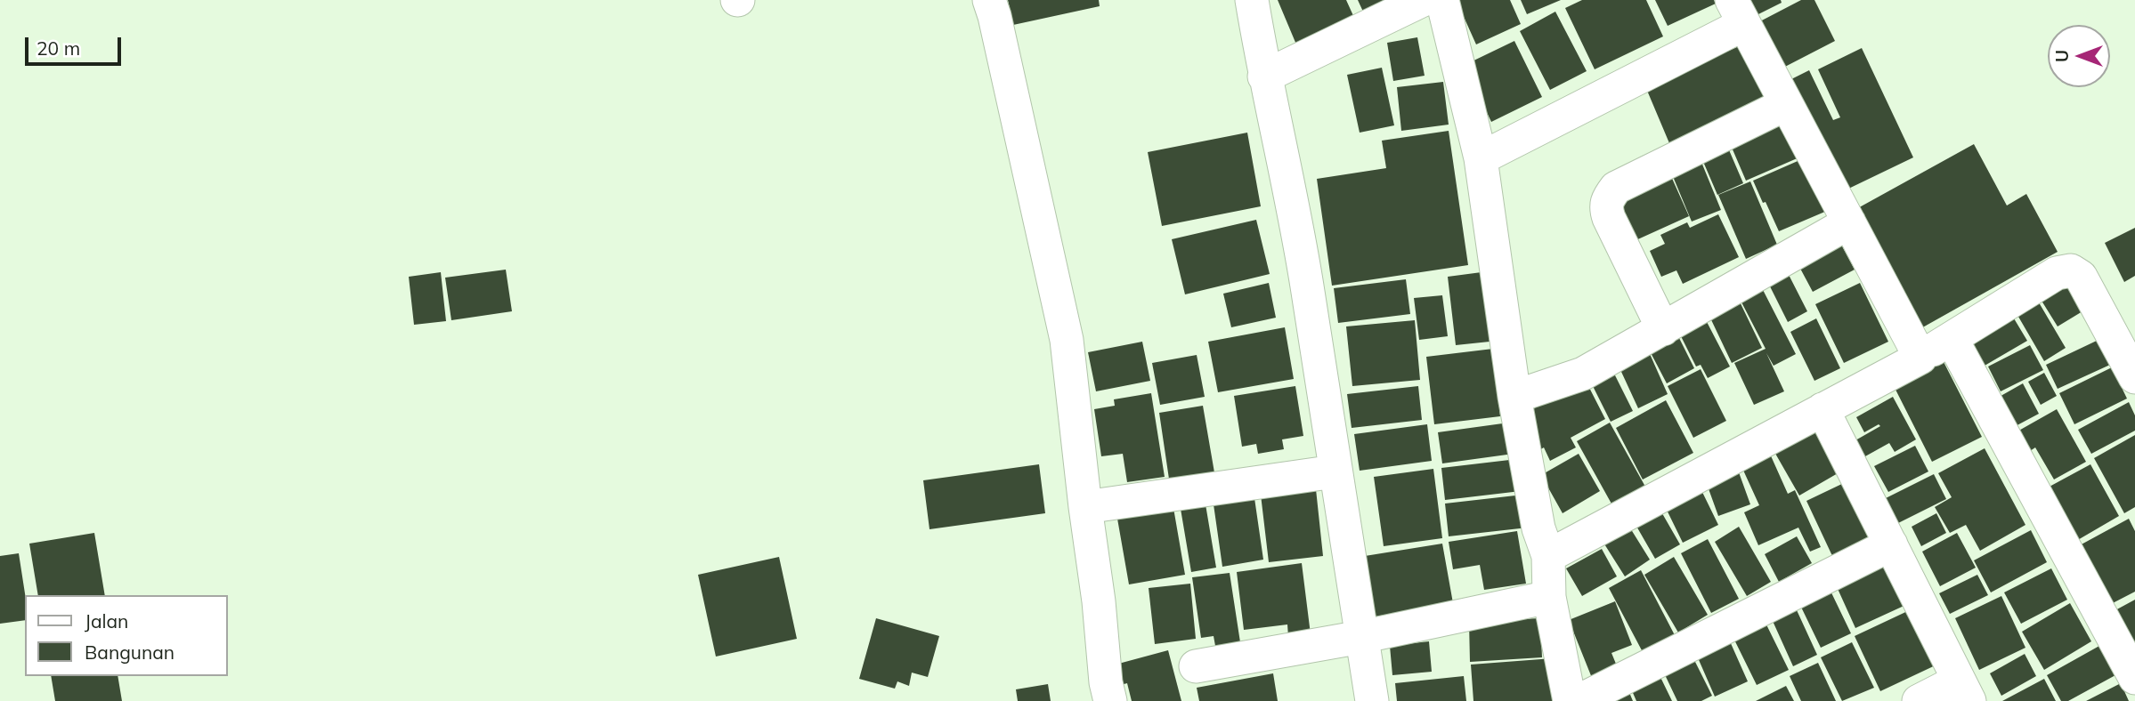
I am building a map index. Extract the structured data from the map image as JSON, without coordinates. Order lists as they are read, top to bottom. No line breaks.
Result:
{"legend":["Jalan","Bangunan"],"scale_bar":"20 m","north":"left"}
